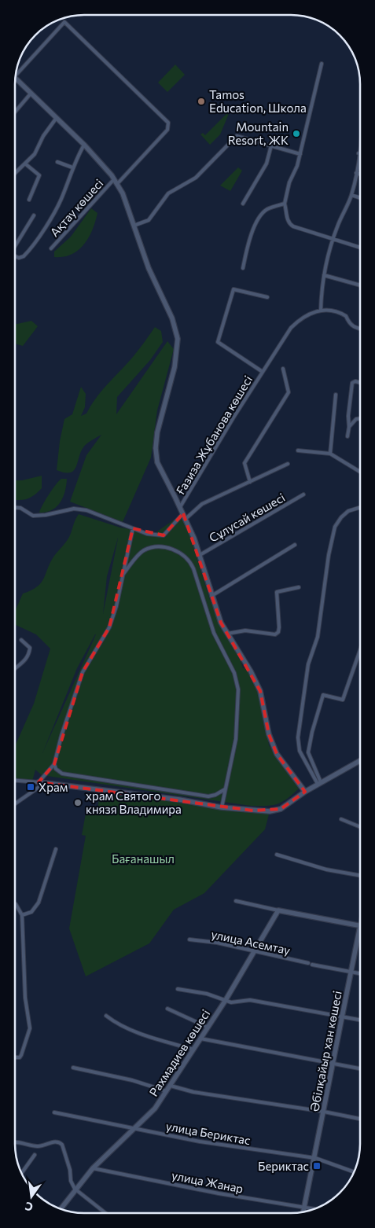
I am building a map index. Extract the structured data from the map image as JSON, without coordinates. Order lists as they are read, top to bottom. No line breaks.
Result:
{"streets":{"street":["Ақтау көшесі","Ғазиза Жұбанова көшесі","Сұлусай көшесі","улица Асемтау","Әбілқайыр хан көшесі","Рахмадиев көшесі","улица Бериктас","улица Жанар"]},"crossings":[["улица Асемтау","Әбілқайыр хан көшесі"],["улица Асемтау","Рахмадиев көшесі"],["Әбілқайыр хан көшесі","улица Бериктас"],["Әбілқайыр хан көшесі","улица Жанар"],["Рахмадиев көшесі","улица Бериктас"],["Рахмадиев көшесі","улица Жанар"]],"parks":["Бағанашыл"],"places":{"other":["Tamos Education, Школа","Mountain Resort, ЖК","храм Святого князя Владимира"],"transit":["Храм","Бериктас"]},"north":"bottom"}
